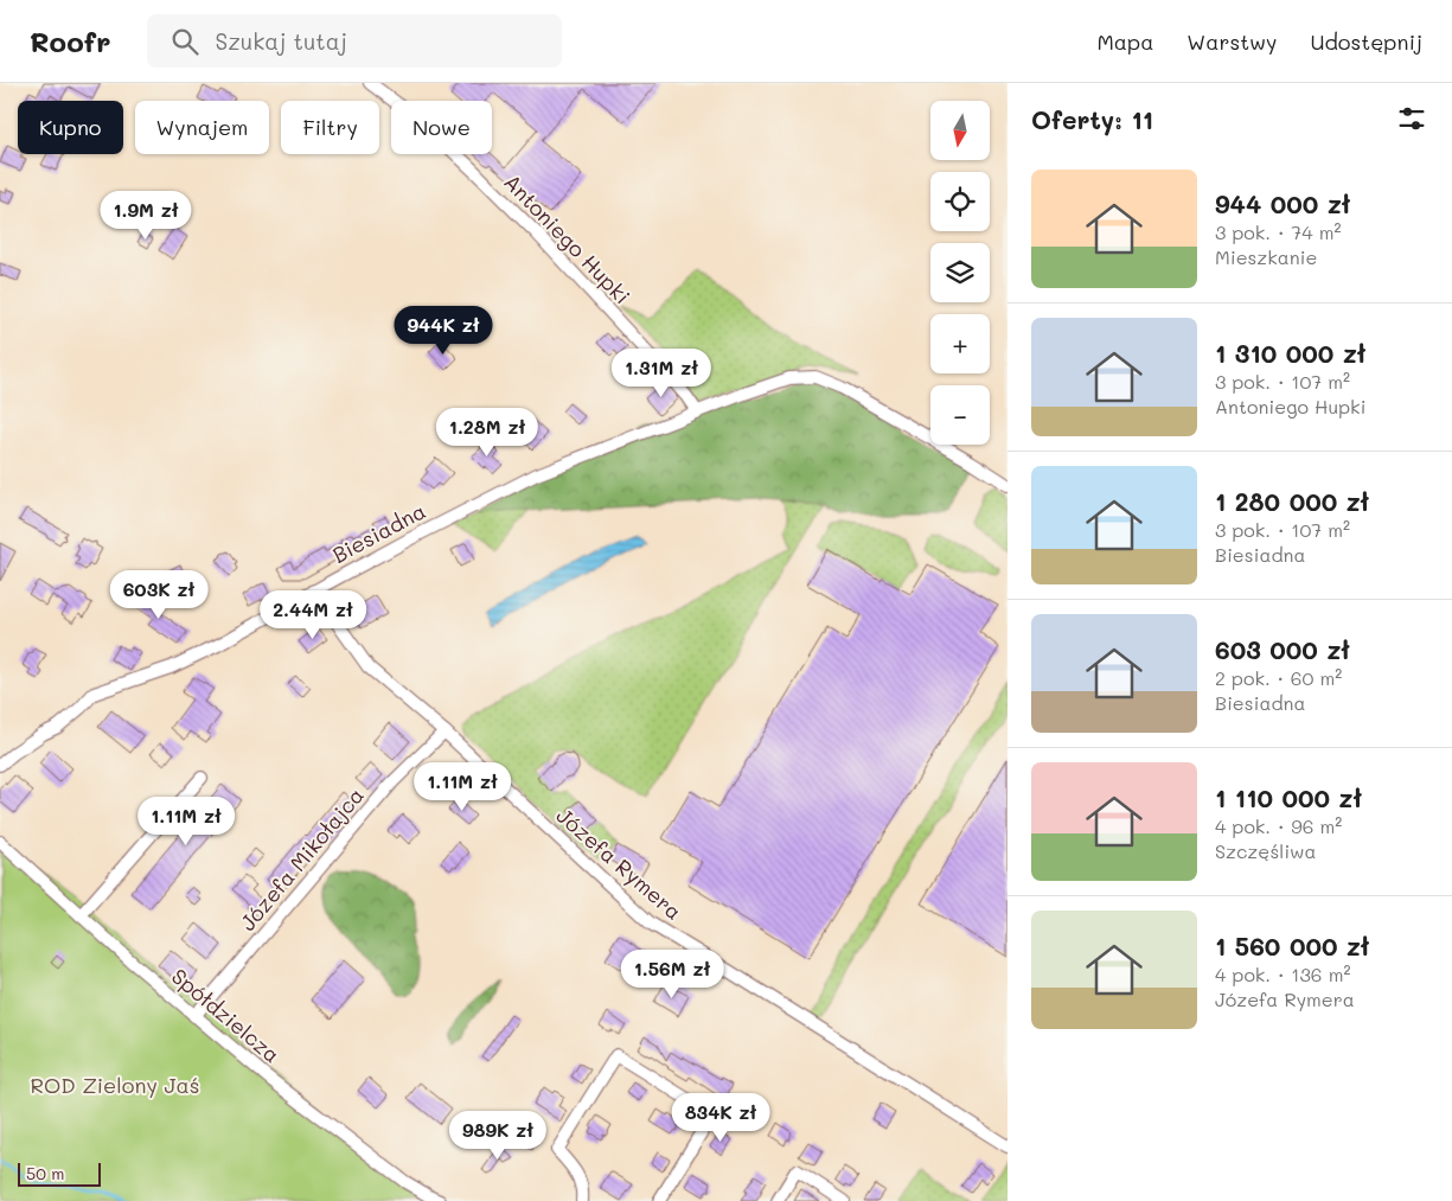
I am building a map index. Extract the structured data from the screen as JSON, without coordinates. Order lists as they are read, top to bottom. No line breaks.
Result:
{"streets":{"street":["Antoniego Hupki","Biesiadna","Józefa Mikołajca","Józefa Rymera","Spółdzielcza"]},"crossings":[["Antoniego Hupki","Biesiadna"],["Biesiadna","Józefa Rymera"],["Józefa Mikołajca","Józefa Rymera"],["Józefa Mikołajca","Spółdzielcza"]],"parks":["ROD Zielony Jaś"],"scale_bar":"50 m","north":"bottom","page":{"header":"Roofr","search":"Szukaj tutaj","nav":["Mapa","Warstwy","Udostępnij"],"heading":"Oferty: 11","map_buttons":["+","−"],"chip":["Kupno","Wynajem","Filtry","Nowe"],"list":[{"name":"944 000 zł","note":"3 pok. · 74 m² · Mieszkanie"},{"name":"1 310 000 zł","note":"3 pok. · 107 m² · Antoniego Hupki"},{"name":"1 280 000 zł","note":"3 pok. · 107 m² · Biesiadna"},{"name":"603 000 zł","note":"2 pok. · 60 m² · Biesiadna"},{"name":"1 110 000 zł","note":"4 pok. · 96 m² · Szczęśliwa"},{"name":"1 560 000 zł","note":"4 pok. · 136 m² · Józefa Rymera"}],"price":["1.9M zł","944K zł","1.31M zł","1.28M zł","603K zł","2.44M zł","1.11M zł","1.11M zł","1.56M zł","834K zł","989K zł"],"scale":"50 m"}}
